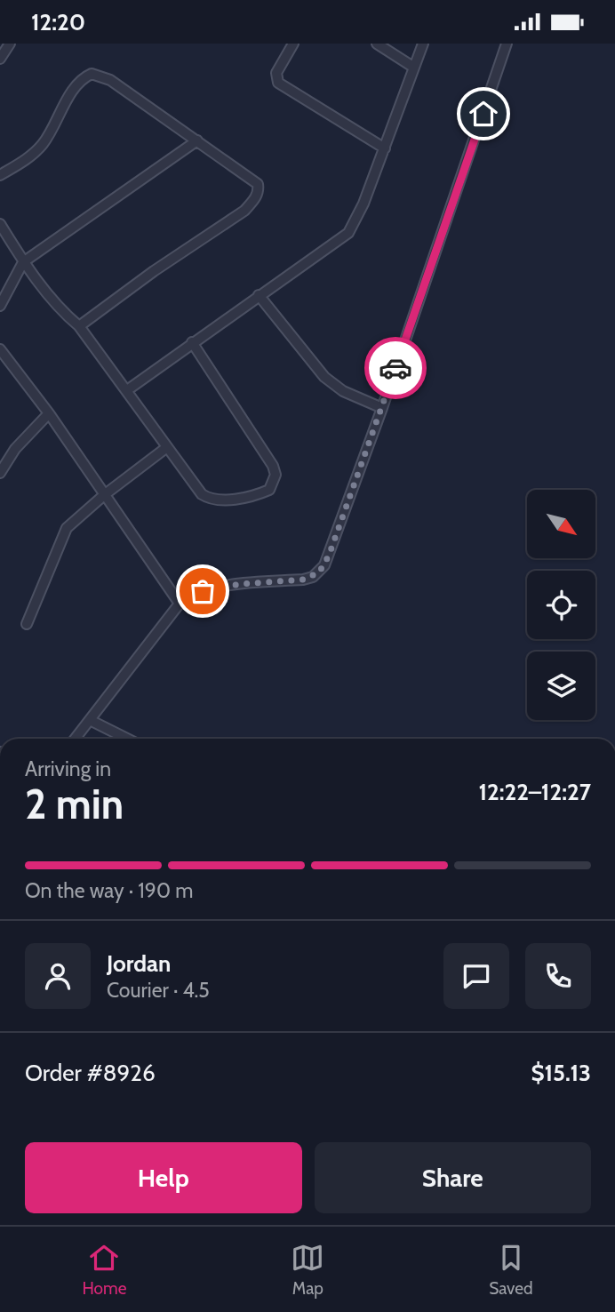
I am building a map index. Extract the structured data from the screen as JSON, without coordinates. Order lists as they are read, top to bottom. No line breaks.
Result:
{"north":"bottom right","page":{"status":"12:20","heading":["2 min","Arriving in","12:22–12:27"],"panel":["Jordan","Courier · 4.5","Order #8926","$15.13"],"bar":"On the way · 190 m","buttons":["Help","Share"],"tabs":["Home","Map","Saved"]}}
